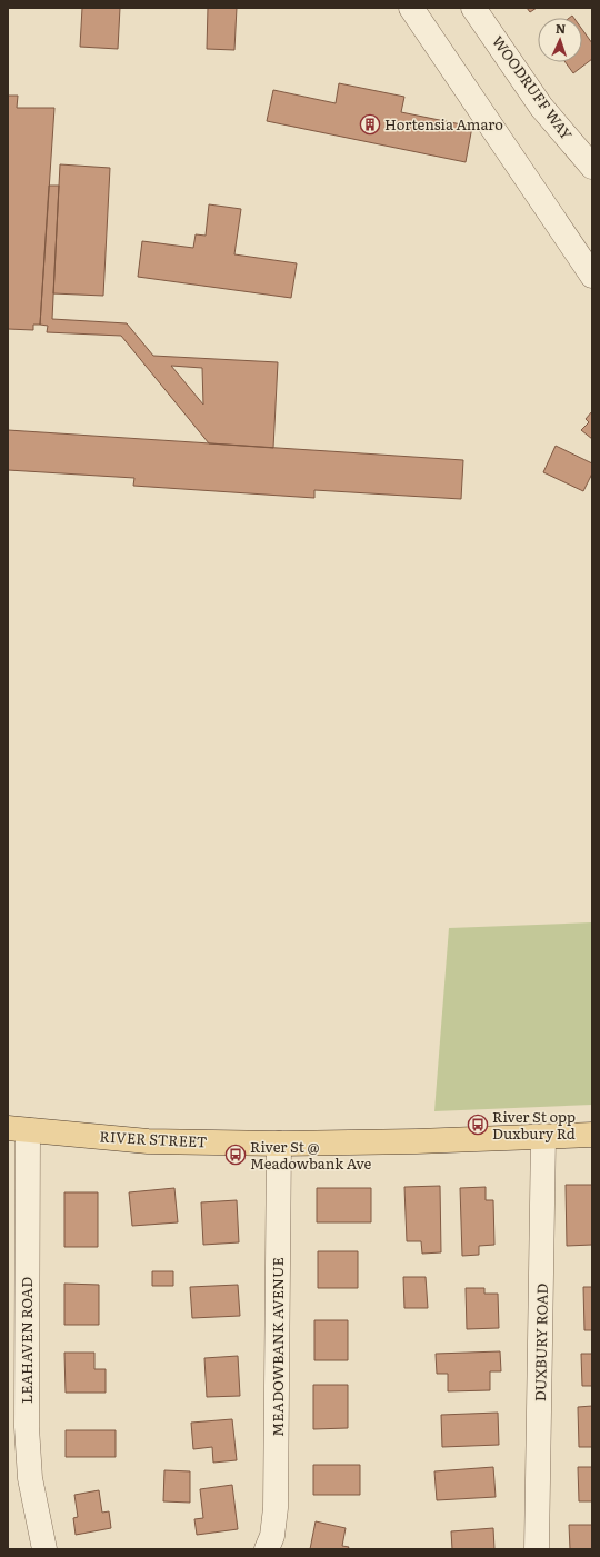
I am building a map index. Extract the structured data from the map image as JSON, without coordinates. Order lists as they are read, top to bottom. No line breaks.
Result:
{"streets":{"main road":["RIVER STREET"],"street":["WOODRUFF WAY","LEAHAVEN ROAD","DUXBURY ROAD","MEADOWBANK AVENUE"]},"crossings":[["RIVER STREET","LEAHAVEN ROAD"],["RIVER STREET","DUXBURY ROAD"],["RIVER STREET","MEADOWBANK AVENUE"]],"places":{"building":["Hortensia Amaro"],"bus stop":["River St opp Duxbury Rd","River St @ Meadowbank Ave"]},"north":"top"}
